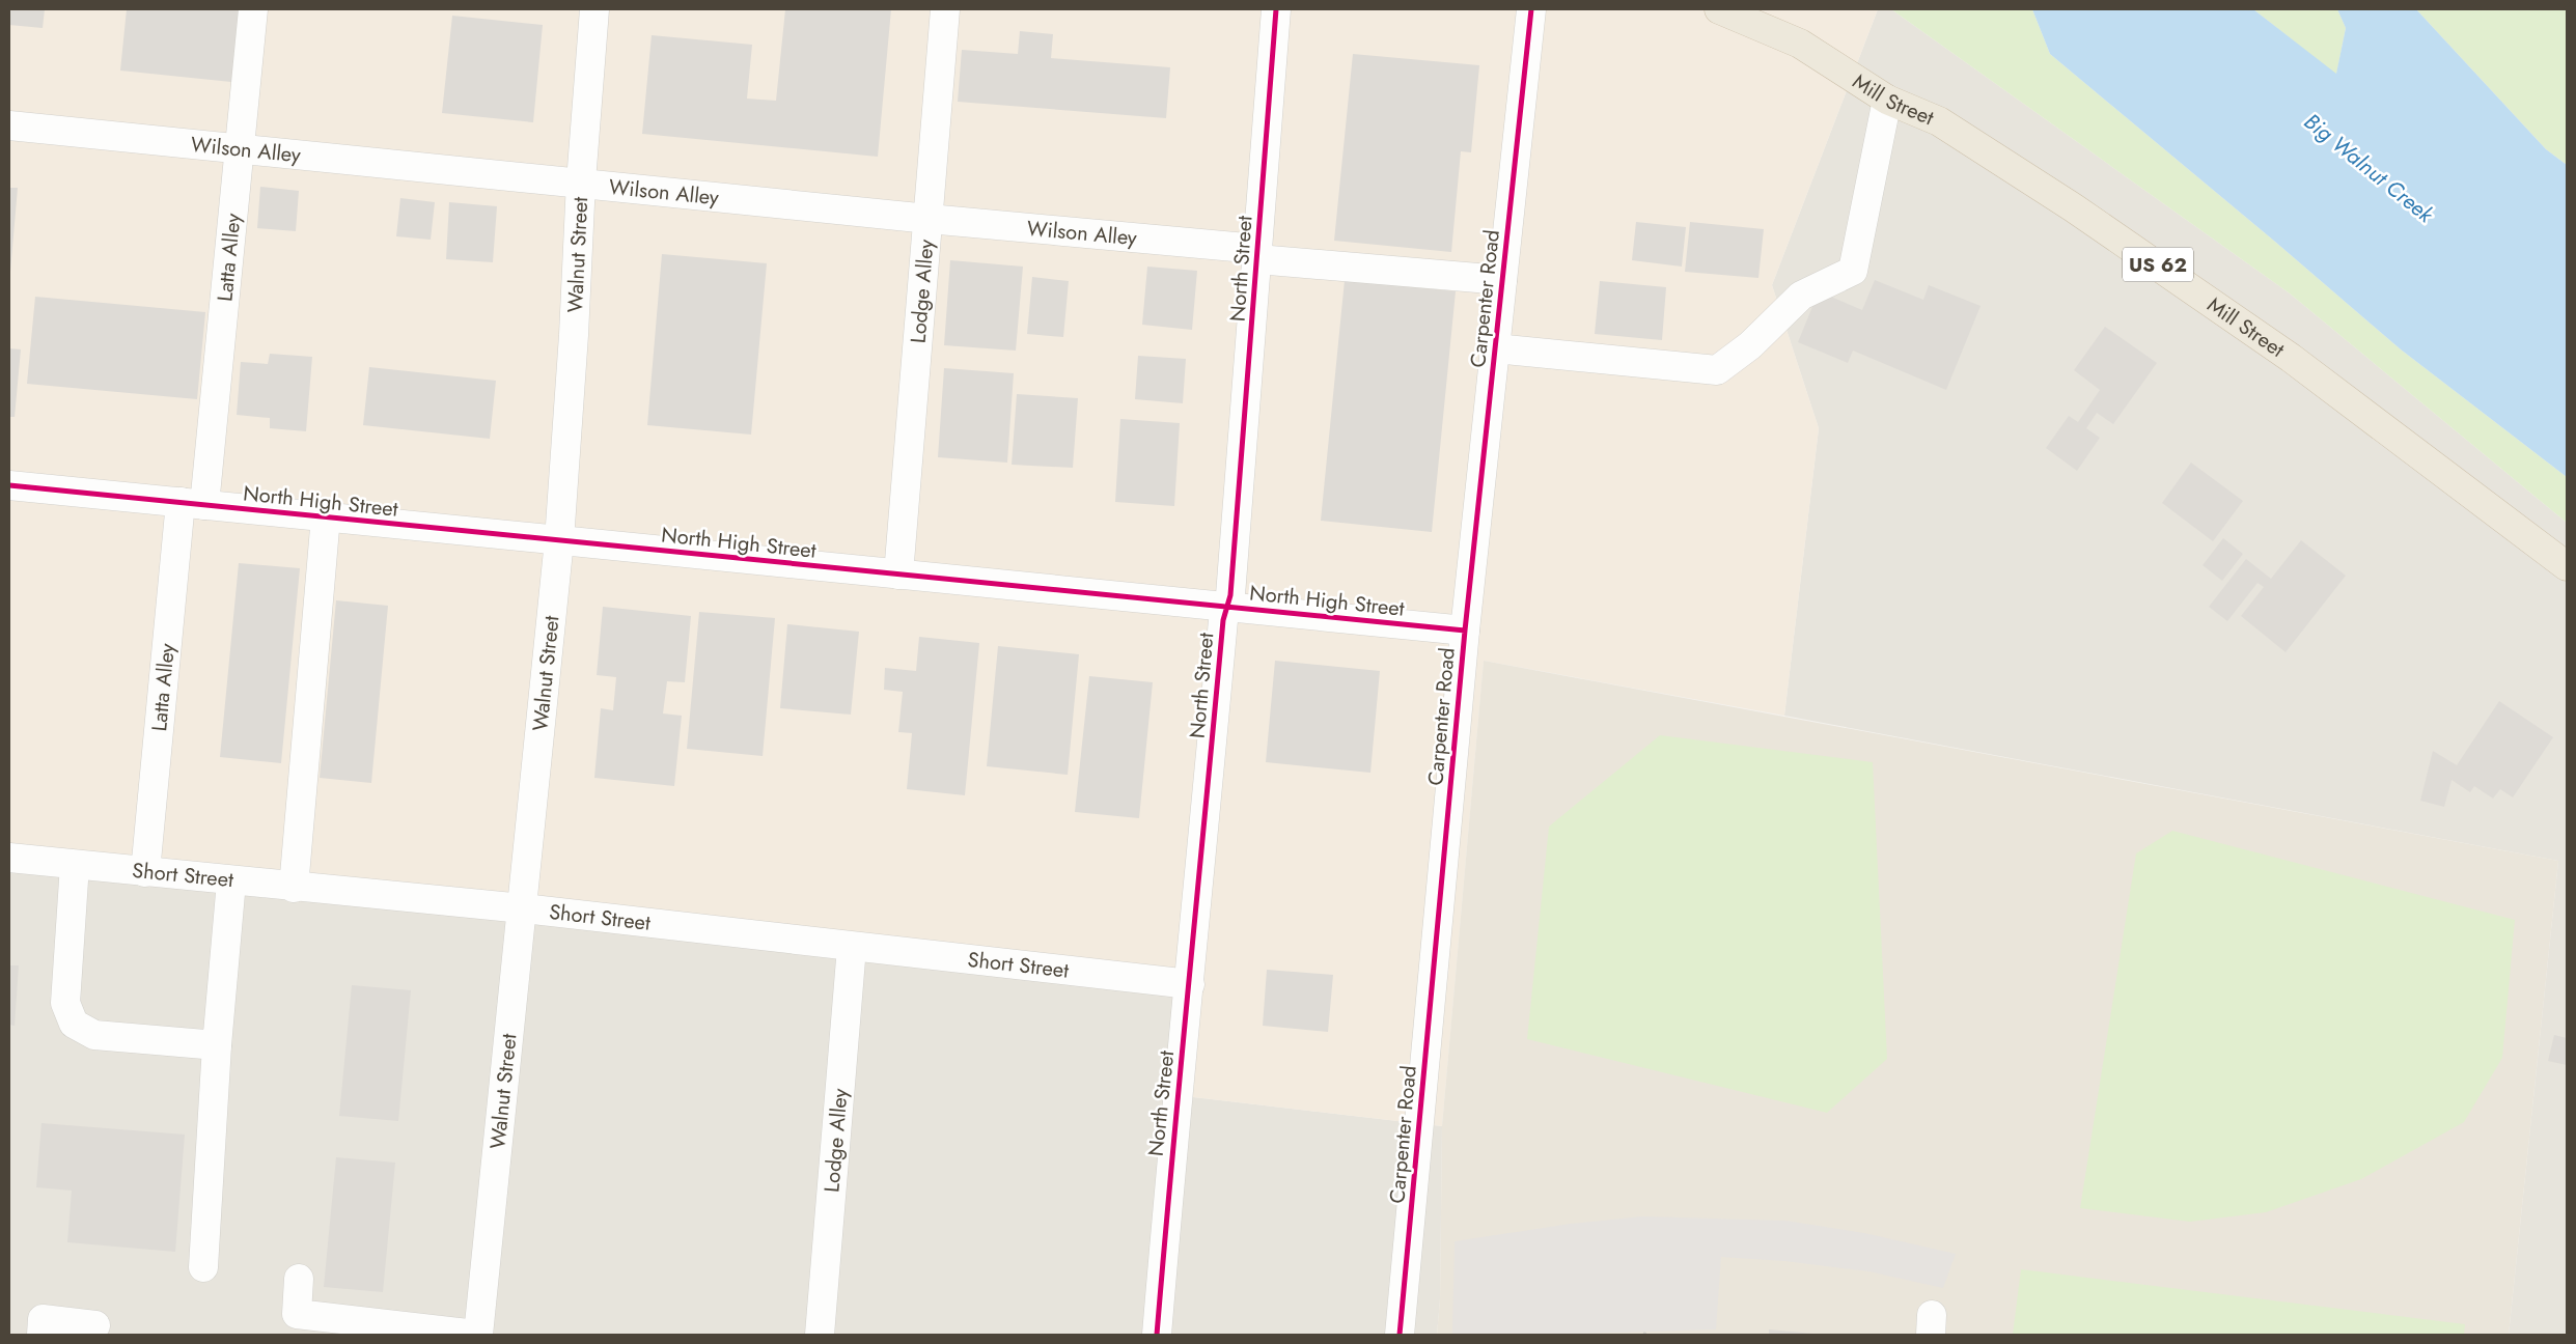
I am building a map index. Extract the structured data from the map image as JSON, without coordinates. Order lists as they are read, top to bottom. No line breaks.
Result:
{"streets":{"highway":["Mill Street","US 62"],"street":["Wilson Alley","Walnut Street","Latta Alley","North Street","Lodge Alley","Carpenter Road","North High Street","Short Street"]},"crossings":[["Wilson Alley","Walnut Street"],["Wilson Alley","Latta Alley"],["Wilson Alley","North Street"],["Wilson Alley","Lodge Alley"],["Wilson Alley","Carpenter Road"],["Walnut Street","North High Street"],["Walnut Street","Short Street"],["Latta Alley","North High Street"],["Latta Alley","Short Street"],["North Street","North High Street"],["North Street","Short Street"],["Lodge Alley","North High Street"],["Lodge Alley","Short Street"],["Carpenter Road","North High Street"]],"water":["Big Walnut Creek"]}
